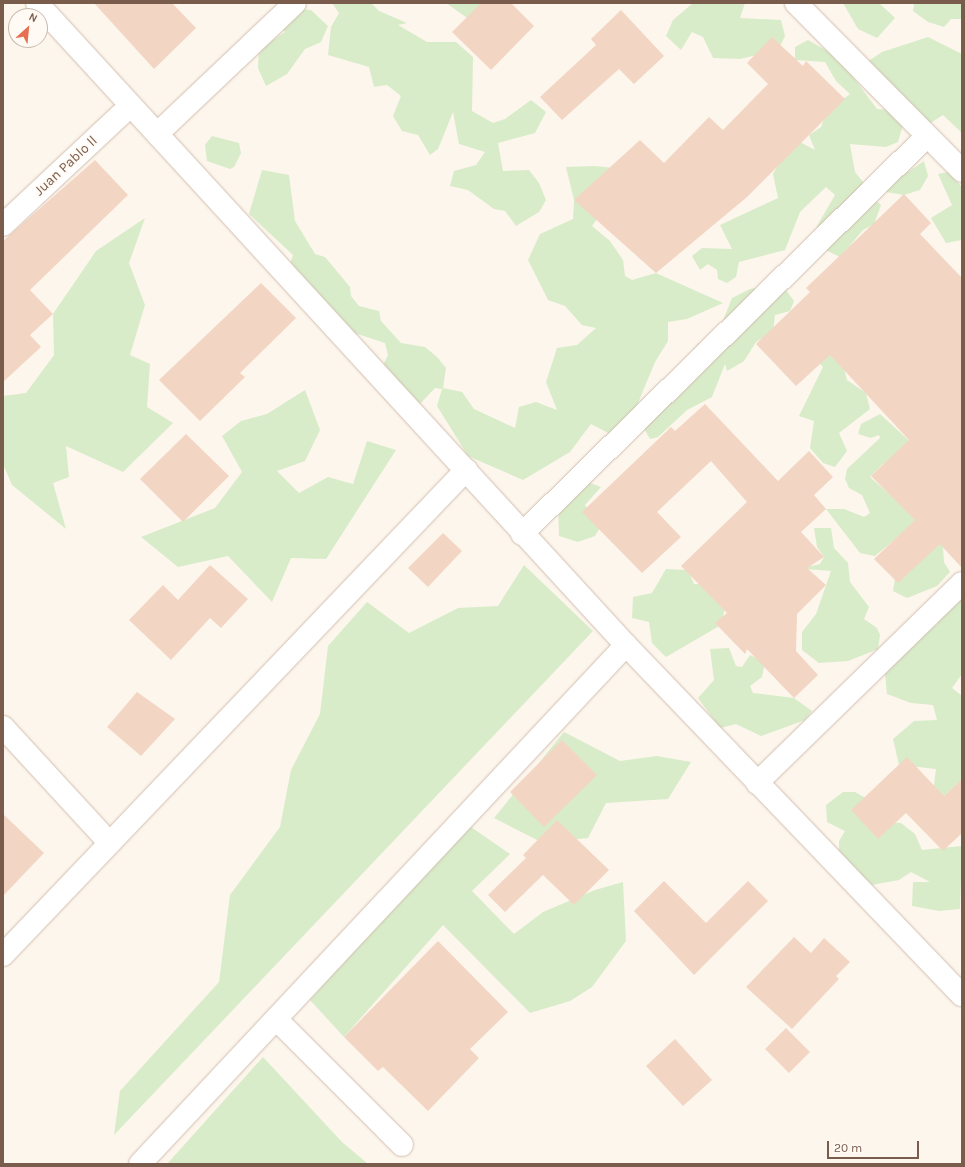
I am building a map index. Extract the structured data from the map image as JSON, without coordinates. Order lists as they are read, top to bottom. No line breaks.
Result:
{"streets":{"street":["Juan Pablo ll"]},"scale_bar":"20 m","north":"top right"}
